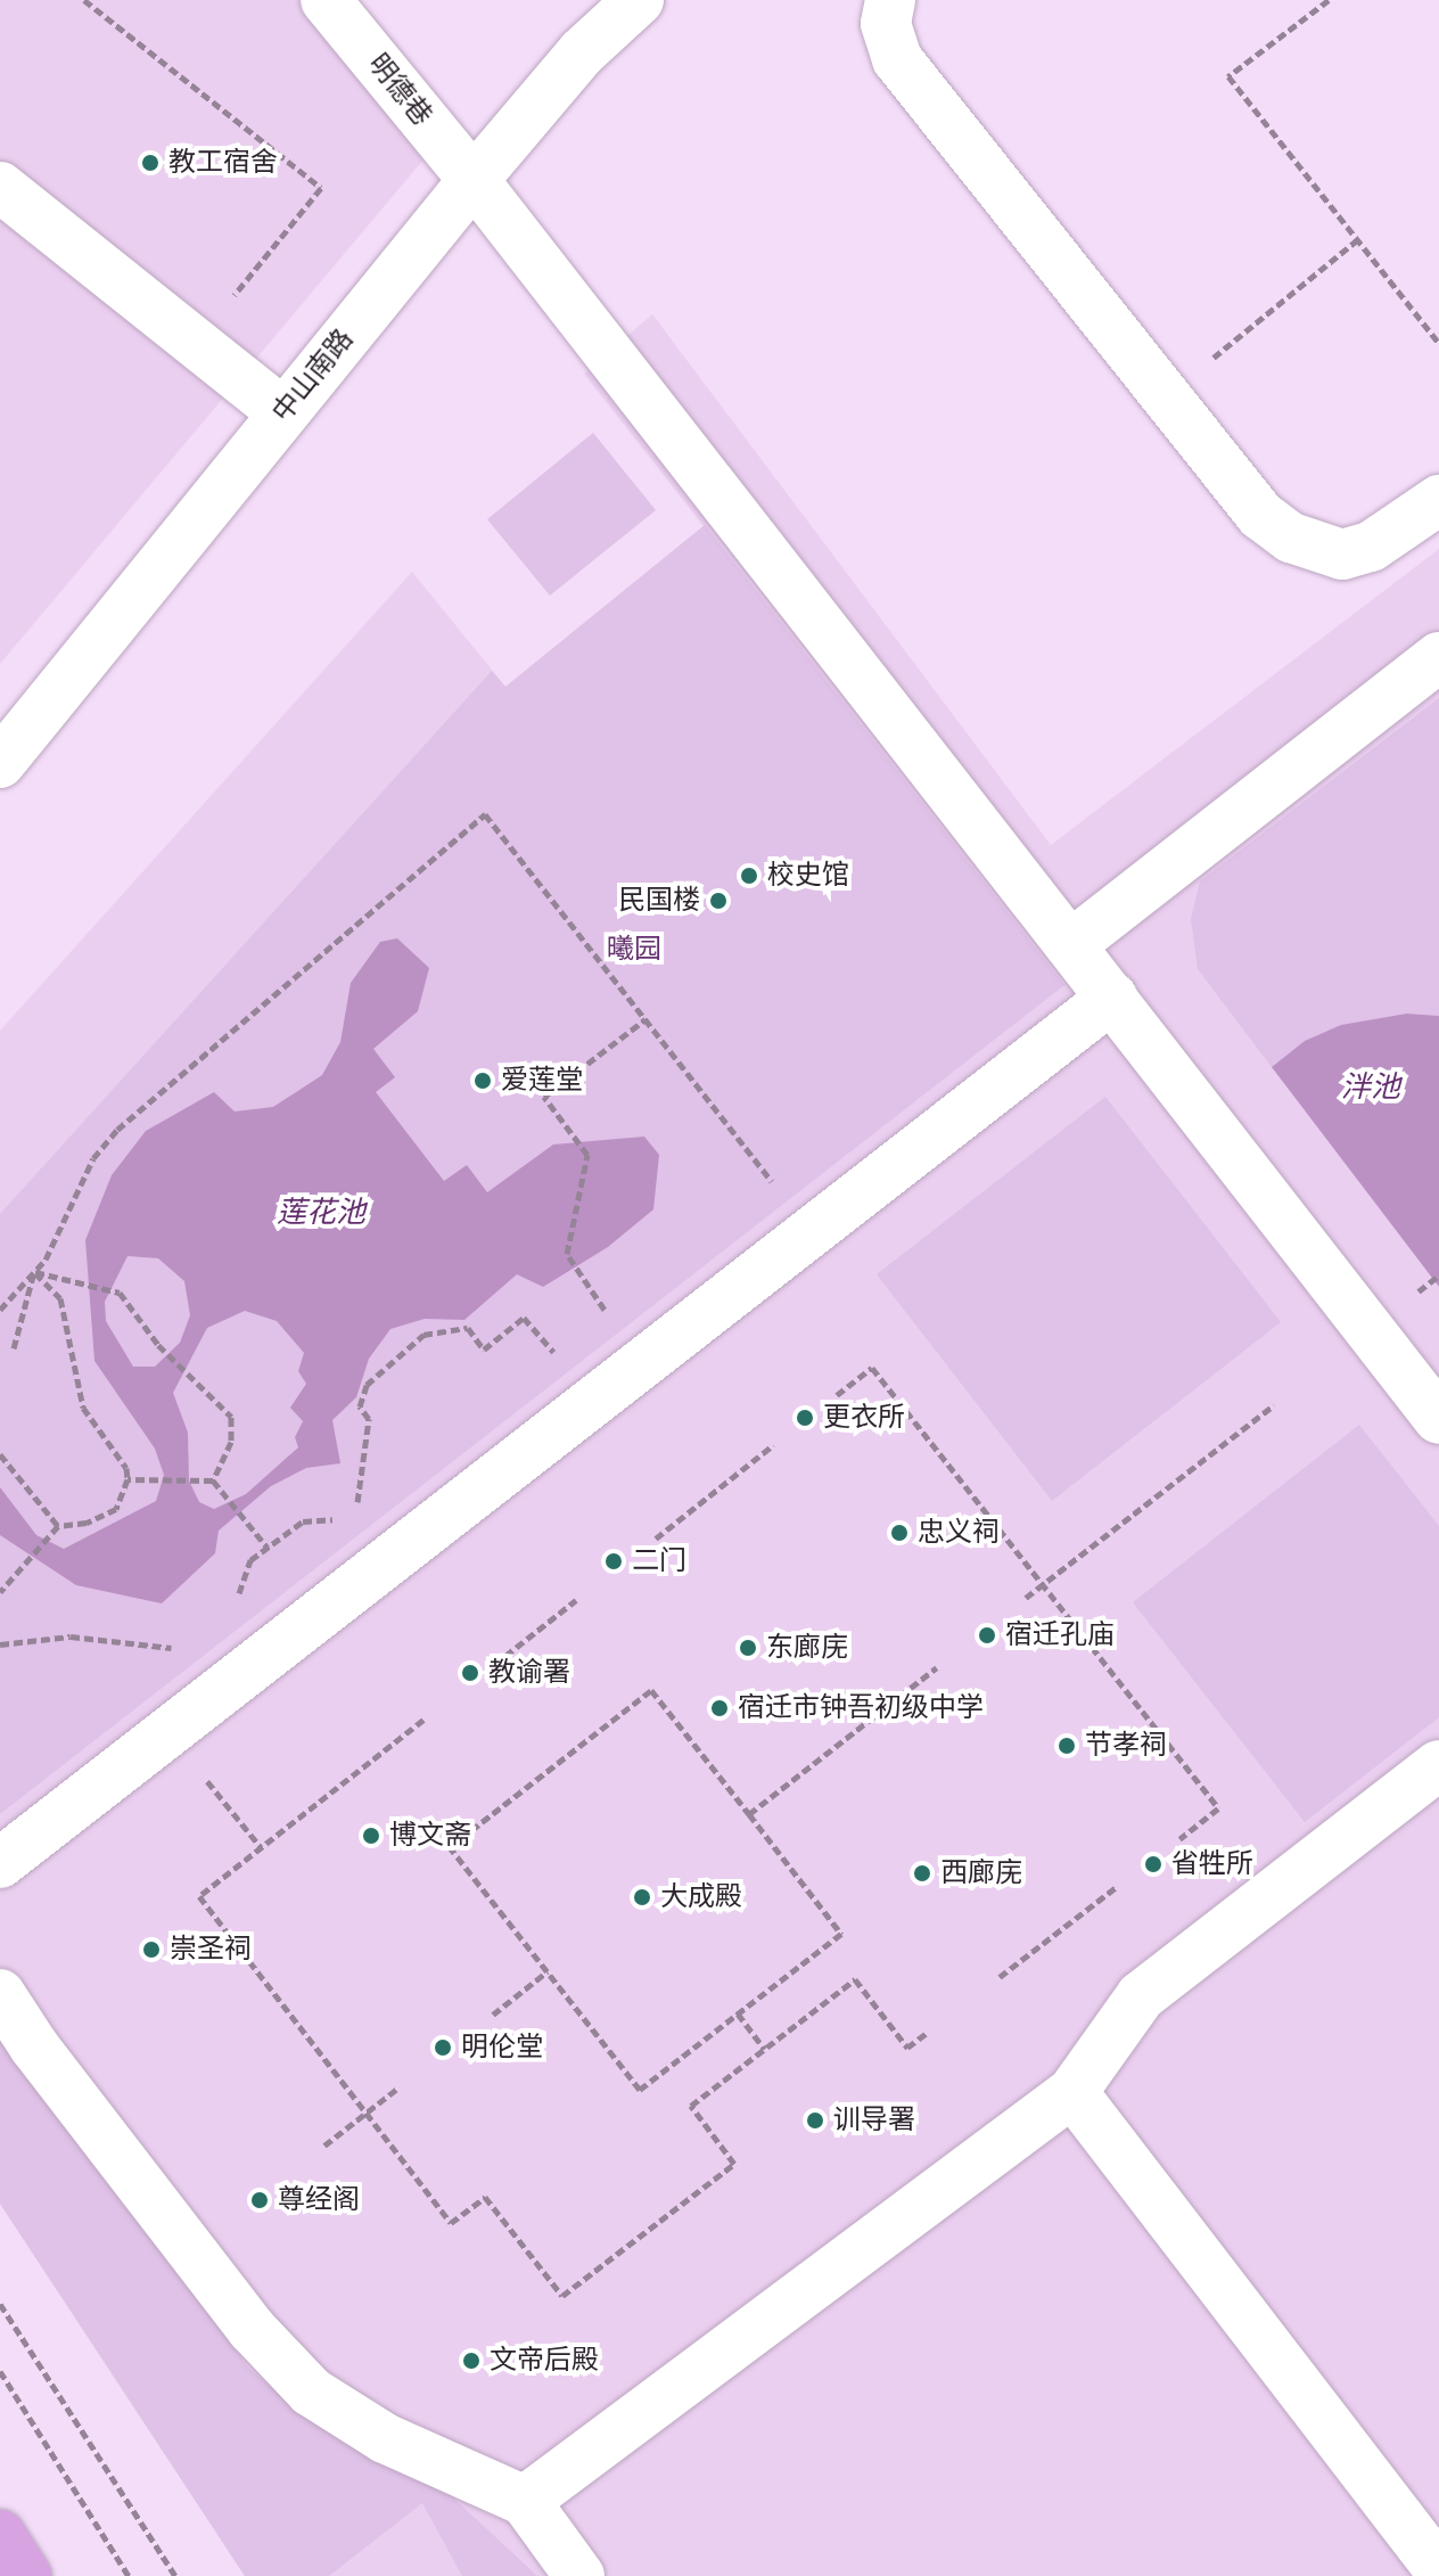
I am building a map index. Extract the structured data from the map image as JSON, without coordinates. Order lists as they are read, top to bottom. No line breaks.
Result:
{"streets":{"street":["明德巷","中山南路"]},"crossings":[["明德巷","中山南路"]],"water":["泮池","莲花池"],"parks":["曦园"],"places":["教工宿舍","校史馆","民国楼","爱莲堂","更衣所","忠义祠","二门","宿迁孔庙","东廊庑","教谕署","宿迁市钟吾初级中学","节孝祠","博文斋","省牲所","西廊庑","大成殿","崇圣祠","明伦堂","训导署","尊经阁","文帝后殿"]}
